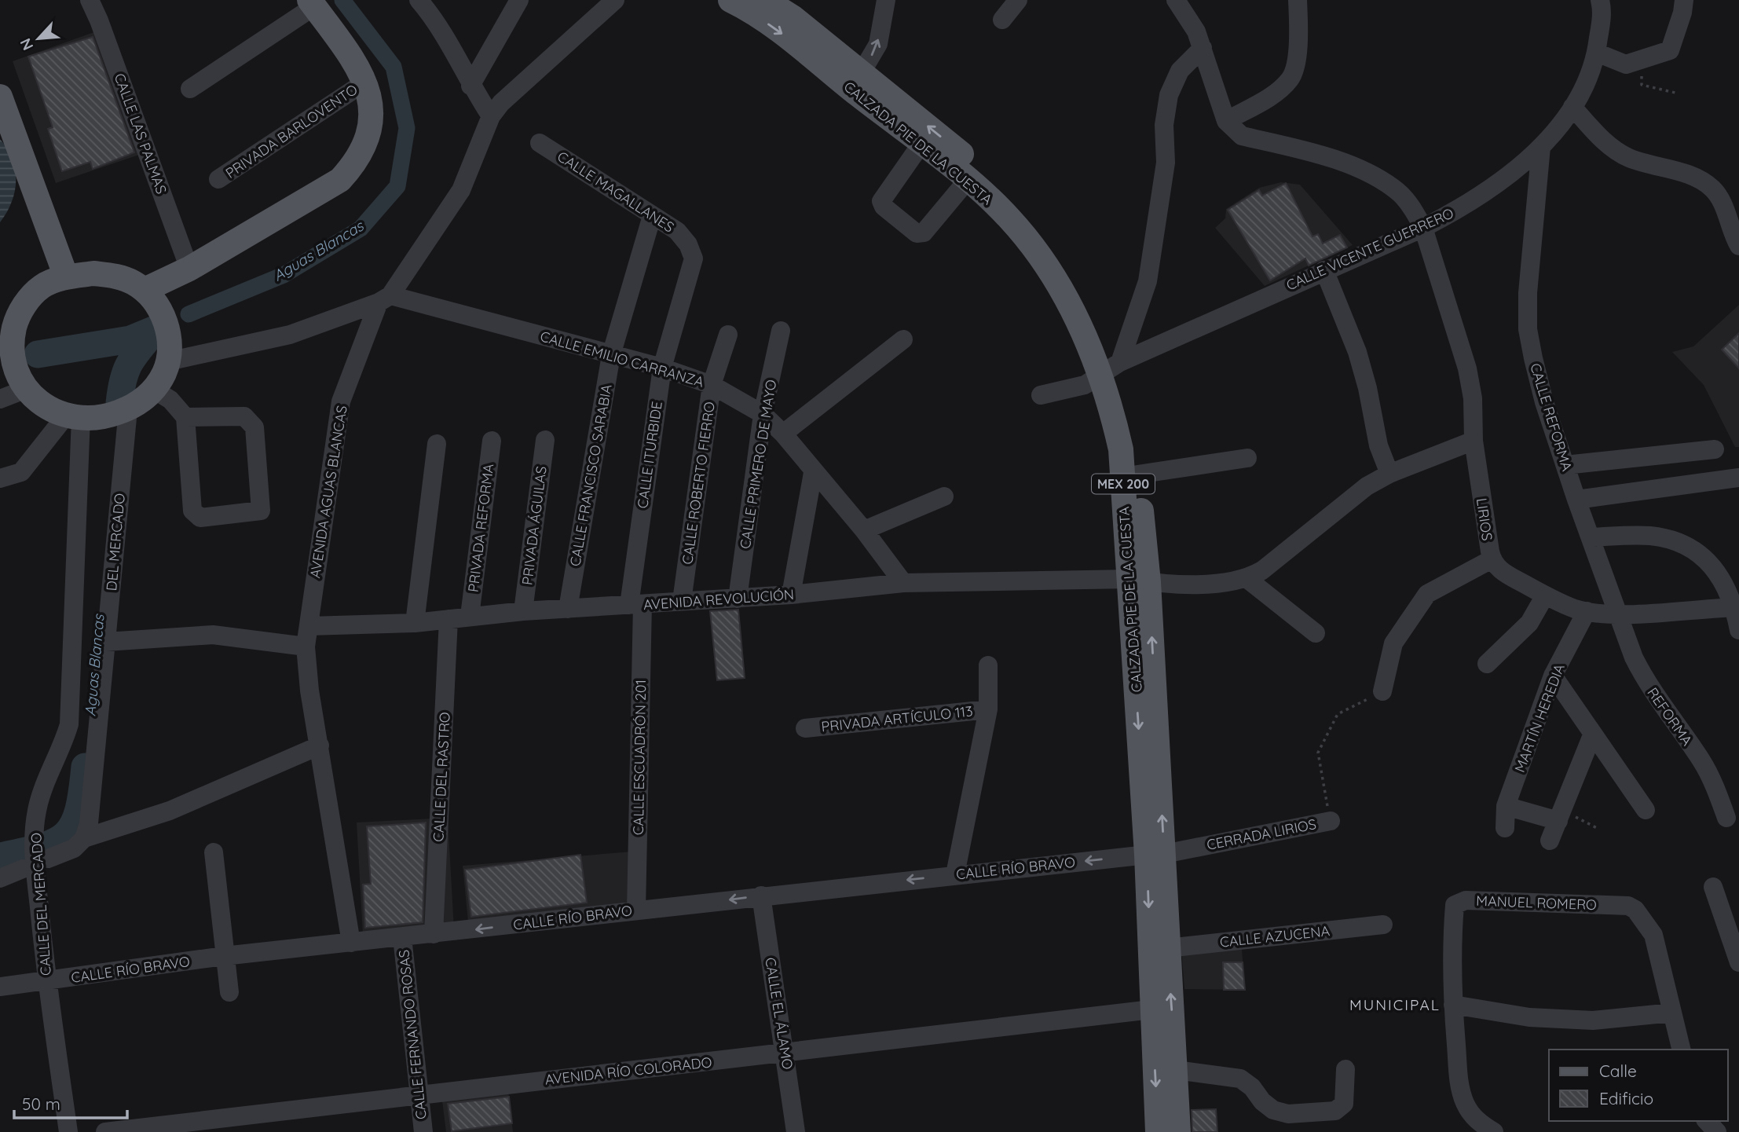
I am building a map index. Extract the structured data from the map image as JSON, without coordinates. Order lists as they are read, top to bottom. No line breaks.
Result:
{"streets":{"main road":["CALZADA PIE DE LA CUESTA","MEX 200"],"street":["PRIVADA BARLOVENTO","CALLE LAS PALMAS","CALLE MAGALLANES","CALLE VICENTE GUERRERO","CALLE EMILIO CARRANZA","CALLE REFORMA","CALLE ITURBIDE","CALLE PRIMERO DE MAYO","CALLE FRANCISCO SARABIA","CALLE ROBERTO FIERRO","AVENIDA AGUAS BLANCAS","LIRIOS","PRIVADA ÁGUILAS","PRIVADA REFORMA","DEL MERCADO","AVENIDA REVOLUCIÓN","REFORMA","MARTÍN HEREDIA","PRIVADA ARTÍCULO 113","CALLE ESCUADRÓN 201","CALLE DEL RASTRO","CERRADA LIRIOS","CALLE RÍO BRAVO","MANUEL ROMERO","CALLE DEL MERCADO","CALLE AZUCENA","CALLE EL ÁLAMO","CALLE FERNANDO ROSAS","AVENIDA RÍO COLORADO"]},"crossings":[["CALZADA PIE DE LA CUESTA","CALLE VICENTE GUERRERO"],["CALZADA PIE DE LA CUESTA","AVENIDA REVOLUCIÓN"],["CALZADA PIE DE LA CUESTA","CERRADA LIRIOS"],["CALZADA PIE DE LA CUESTA","CALLE RÍO BRAVO"],["CALZADA PIE DE LA CUESTA","CALLE AZUCENA"],["CALZADA PIE DE LA CUESTA","AVENIDA RÍO COLORADO"],["CALLE MAGALLANES","CALLE ITURBIDE"],["CALLE MAGALLANES","CALLE FRANCISCO SARABIA"],["CALLE VICENTE GUERRERO","CALLE REFORMA"],["CALLE VICENTE GUERRERO","LIRIOS"],["CALLE EMILIO CARRANZA","CALLE ITURBIDE"],["CALLE EMILIO CARRANZA","CALLE PRIMERO DE MAYO"],["CALLE EMILIO CARRANZA","CALLE FRANCISCO SARABIA"],["CALLE EMILIO CARRANZA","CALLE ROBERTO FIERRO"],["CALLE EMILIO CARRANZA","AVENIDA AGUAS BLANCAS"],["CALLE EMILIO CARRANZA","AVENIDA REVOLUCIÓN"],["CALLE REFORMA","LIRIOS"],["CALLE REFORMA","REFORMA"],["CALLE ITURBIDE","AVENIDA REVOLUCIÓN"],["CALLE ITURBIDE","CALLE ESCUADRÓN 201"],["CALLE PRIMERO DE MAYO","AVENIDA REVOLUCIÓN"],["CALLE FRANCISCO SARABIA","AVENIDA REVOLUCIÓN"],["CALLE ROBERTO FIERRO","AVENIDA REVOLUCIÓN"],["AVENIDA AGUAS BLANCAS","AVENIDA REVOLUCIÓN"],["AVENIDA AGUAS BLANCAS","CALLE RÍO BRAVO"],["LIRIOS","REFORMA"],["LIRIOS","MARTÍN HEREDIA"],["PRIVADA ÁGUILAS","AVENIDA REVOLUCIÓN"],["PRIVADA REFORMA","AVENIDA REVOLUCIÓN"],["DEL MERCADO","CALLE DEL MERCADO"],["AVENIDA REVOLUCIÓN","CALLE ESCUADRÓN 201"],["AVENIDA REVOLUCIÓN","CALLE DEL RASTRO"],["CALLE ESCUADRÓN 201","CALLE RÍO BRAVO"],["CALLE DEL RASTRO","CALLE RÍO BRAVO"],["CERRADA LIRIOS","CALLE RÍO BRAVO"],["CALLE RÍO BRAVO","CALLE DEL MERCADO"],["CALLE RÍO BRAVO","CALLE EL ÁLAMO"],["CALLE RÍO BRAVO","CALLE FERNANDO ROSAS"],["CALLE EL ÁLAMO","AVENIDA RÍO COLORADO"],["CALLE FERNANDO ROSAS","AVENIDA RÍO COLORADO"]],"one_way":["CALLE RÍO BRAVO"],"districts":["MUNICIPAL"],"water":["Aguas Blancas"],"legend":["Calle","Edificio"],"scale_bar":"50 m","north":"bottom left"}
